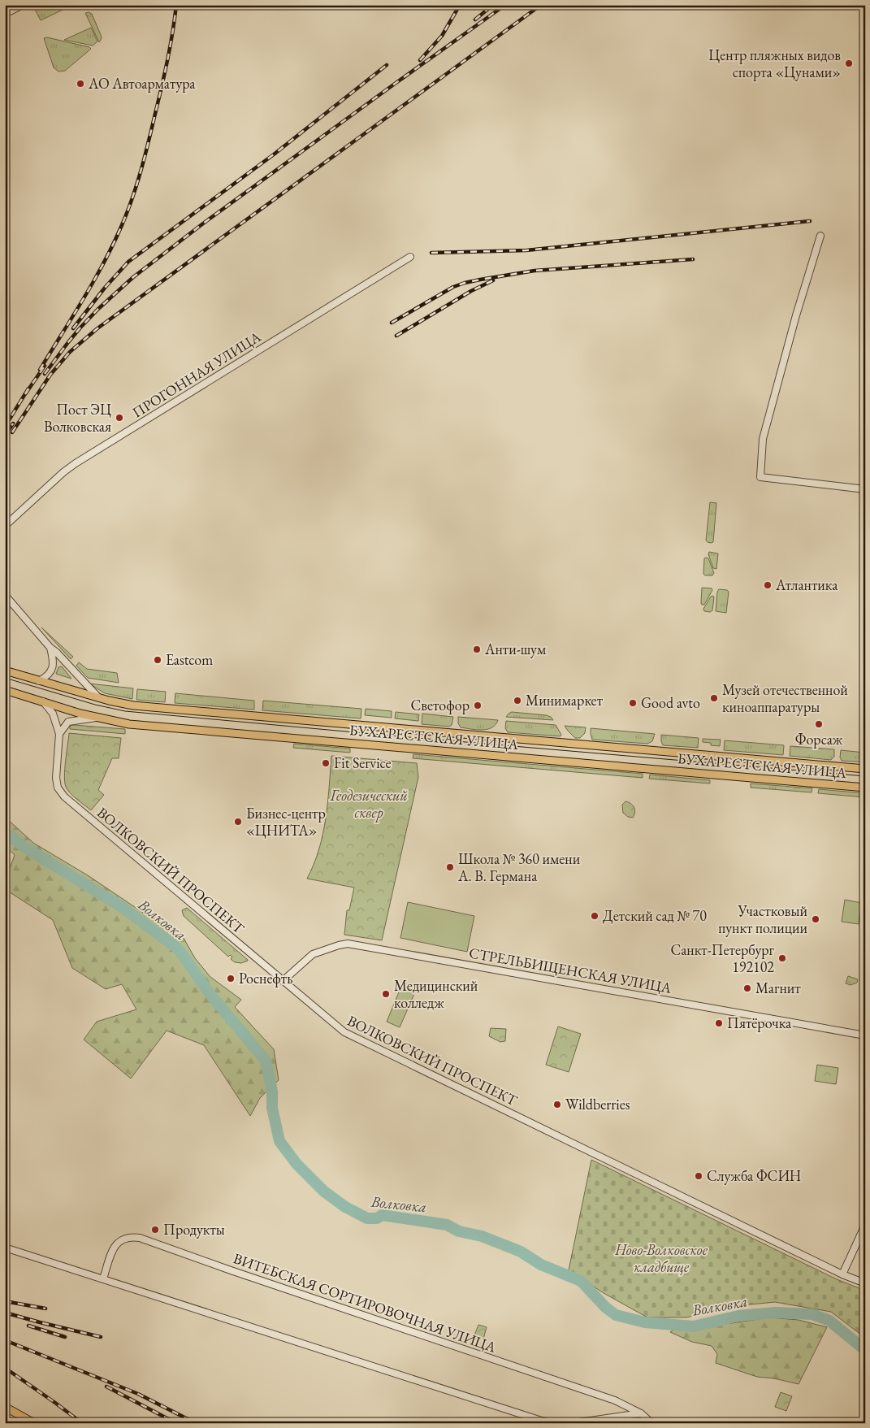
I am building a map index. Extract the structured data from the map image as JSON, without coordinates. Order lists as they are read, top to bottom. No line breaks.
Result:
{"streets":{"main road":["БУХАРЕСТСКАЯ УЛИЦА"],"street":["ПРОГОННАЯ УЛИЦА","ВОЛКОВСКИЙ ПРОСПЕКТ","СТРЕЛЬБИЩЕНСКАЯ УЛИЦА","ВИТЕБСКАЯ СОРТИРОВОЧНАЯ УЛИЦА"]},"crossings":[["БУХАРЕСТСКАЯ УЛИЦА","ВОЛКОВСКИЙ ПРОСПЕКТ"],["ВОЛКОВСКИЙ ПРОСПЕКТ","СТРЕЛЬБИЩЕНСКАЯ УЛИЦА"]],"water":["Волковка"],"parks":["Геодезический сквер","Ново-Волковское кладбище"],"places":["Центр пляжных видов спорта «Цунами»","АО Автоарматура","Пост ЭЦ Волковская","Атлантика","Анти-шум","Eastcom","Музей отечественной киноаппаратуры","Минимаркет","Good avto","Светофор","Форсаж","Fit Service","Бизнес-центр «ЦНИТА»","Школа № 360 имени А. В. Германа","Детский сад № 70","Участковый пункт полиции","Санкт-Петербург 192102","Роснефть","Магнит","Медицинский колледж","Пятёрочка","Wildberries","Служба ФСИН","Продукты"]}
